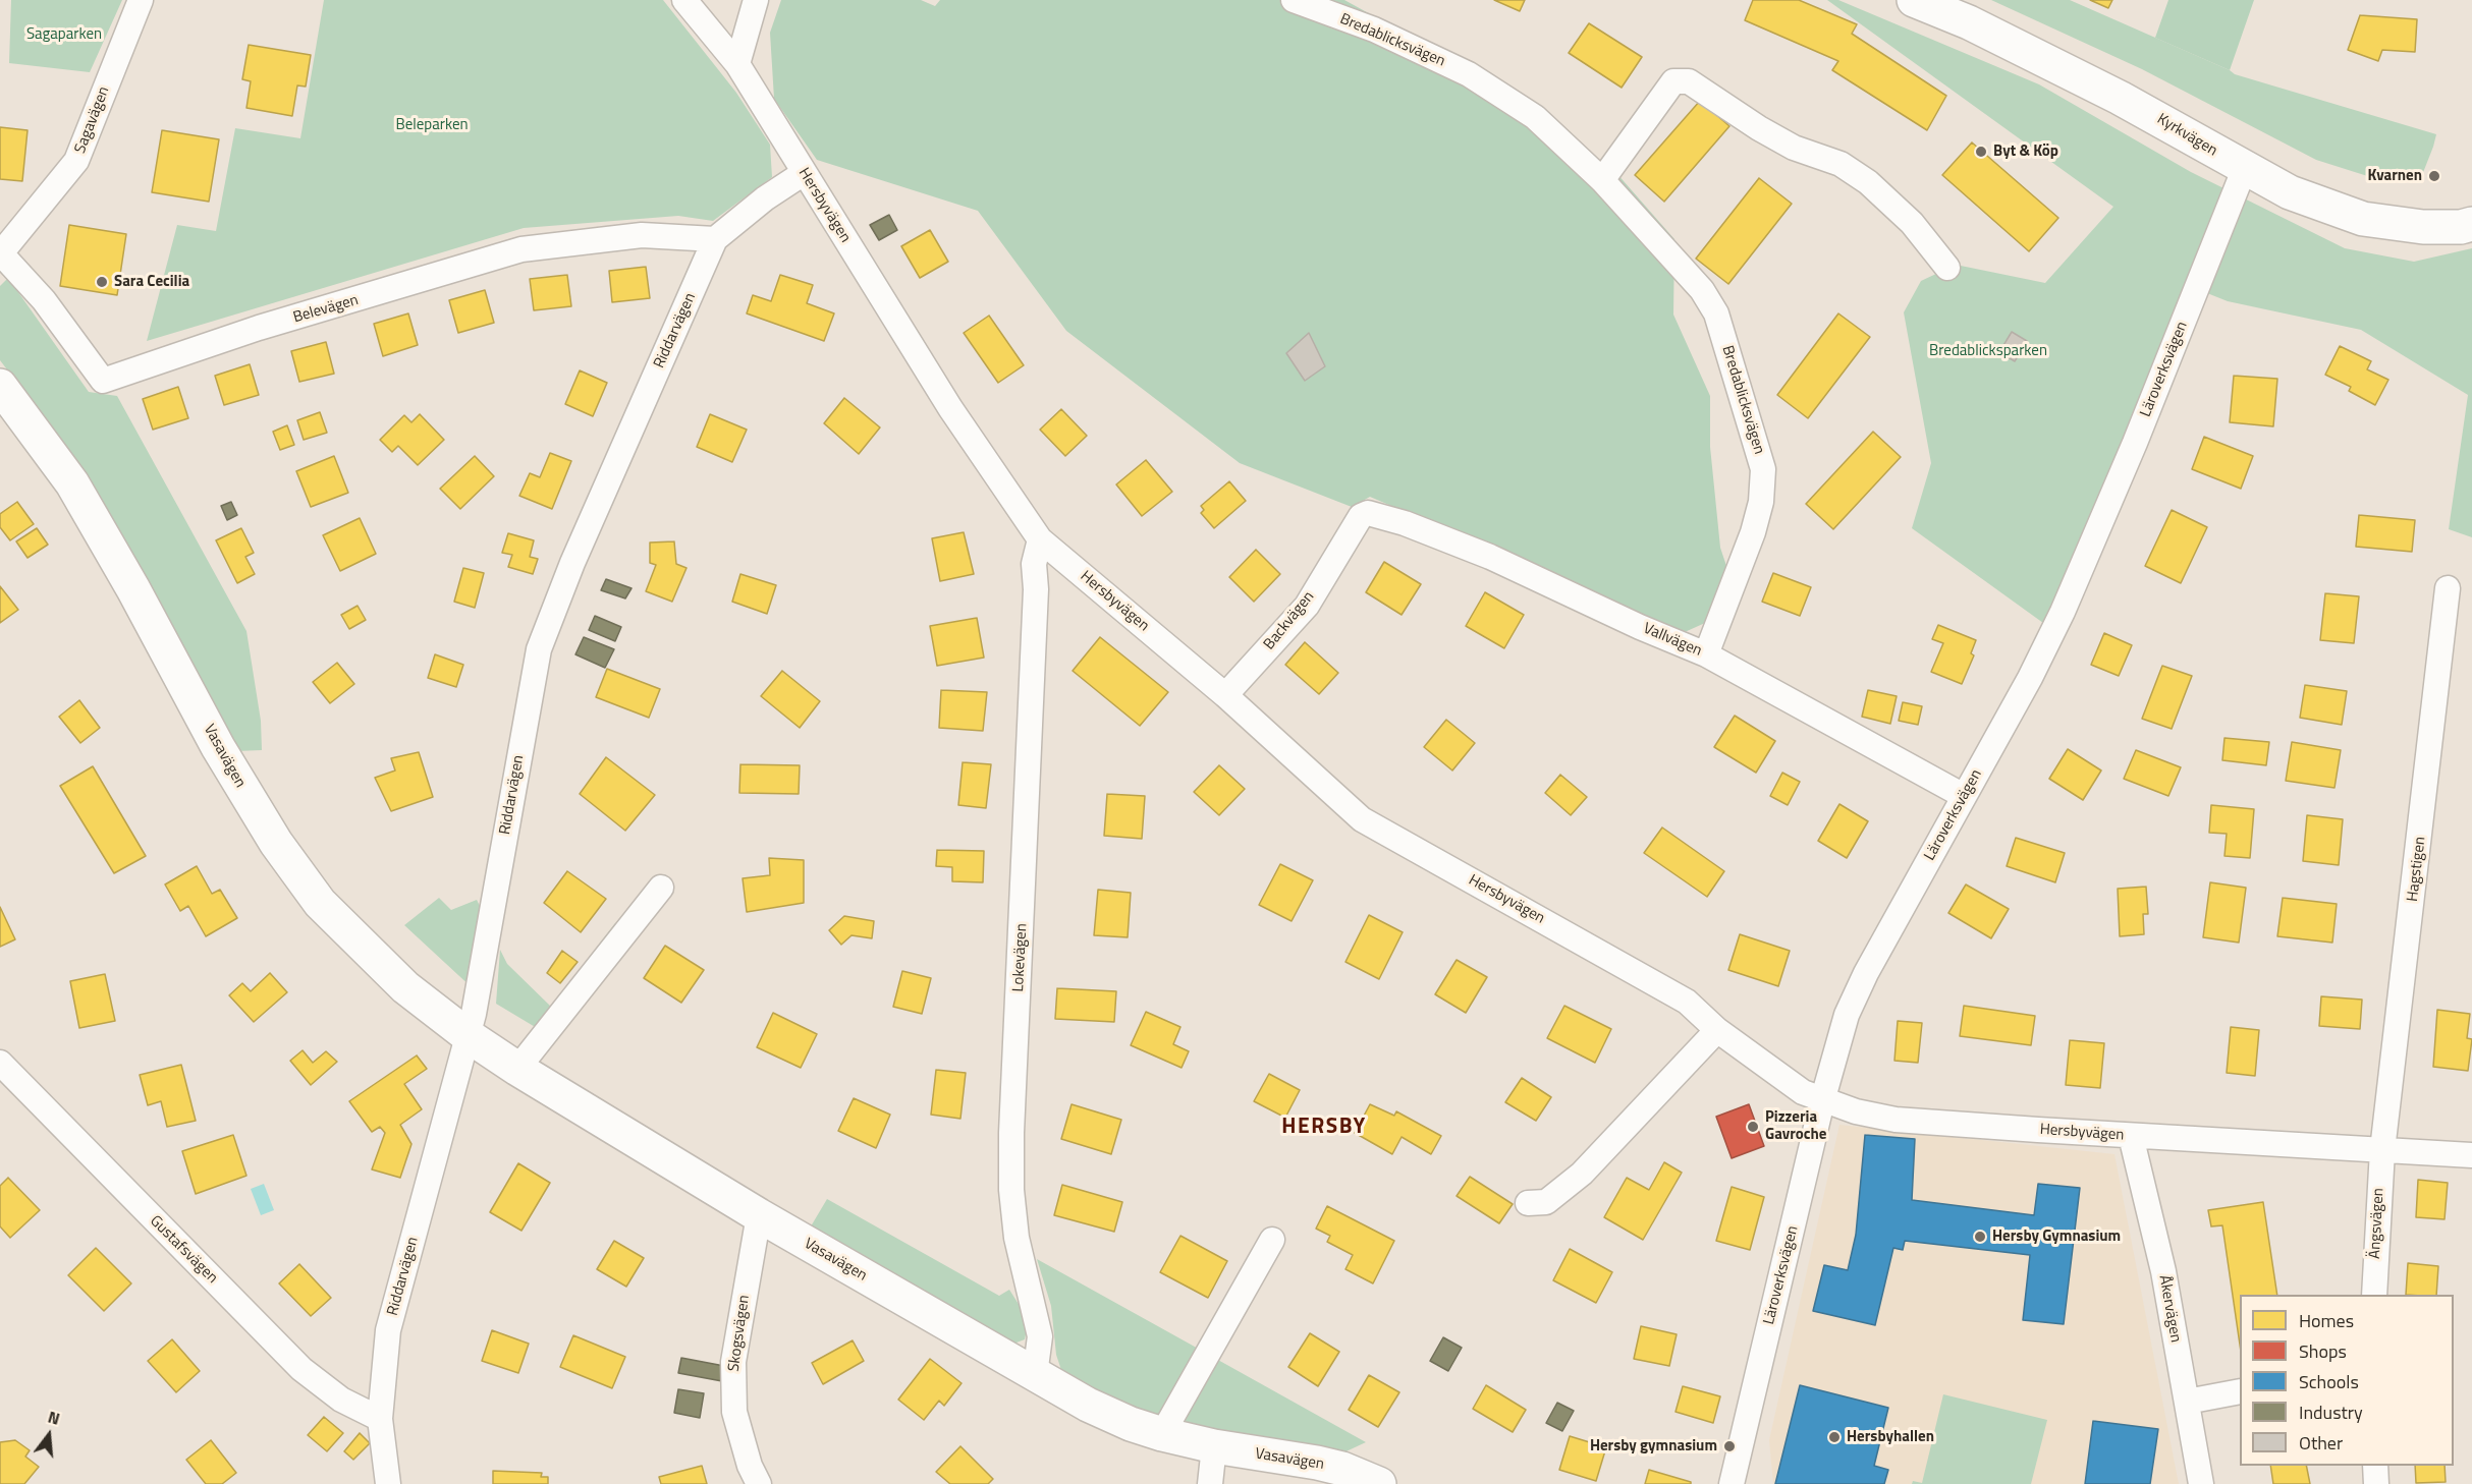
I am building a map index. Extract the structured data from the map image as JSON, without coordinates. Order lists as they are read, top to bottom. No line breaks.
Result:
{"streets":{"street":["Bredablicksvägen","Sagavägen","Kyrkvägen","Hersbyvägen","Belevägen","Riddarvägen","Läroverksvägen","Backvägen","Vallvägen","Vasavägen","Hagstigen","Lokevägen","Ängsvägen","Gustafsvägen","Åkervägen","Skogsvägen"]},"crossings":[["Bredablicksvägen","Vallvägen"],["Sagavägen","Belevägen"],["Kyrkvägen","Läroverksvägen"],["Hersbyvägen","Riddarvägen"],["Hersbyvägen","Läroverksvägen"],["Hersbyvägen","Backvägen"],["Hersbyvägen","Hagstigen"],["Hersbyvägen","Lokevägen"],["Hersbyvägen","Ängsvägen"],["Hersbyvägen","Åkervägen"],["Belevägen","Riddarvägen"],["Riddarvägen","Vasavägen"],["Riddarvägen","Gustafsvägen"],["Läroverksvägen","Vallvägen"],["Backvägen","Vallvägen"],["Vasavägen","Lokevägen"],["Vasavägen","Skogsvägen"],["Hagstigen","Ängsvägen"]],"districts":["HERSBY"],"parks":["Sagaparken","Beleparken","Bredablicksparken"],"places":["Byt & Köp","Kvarnen","Sara Cecilia","Pizzeria Gavroche","Hersby Gymnasium","Hersbyhallen","Hersby gymnasium"],"legend":["Homes","Shops","Schools","Industry","Other"],"north":"top"}
